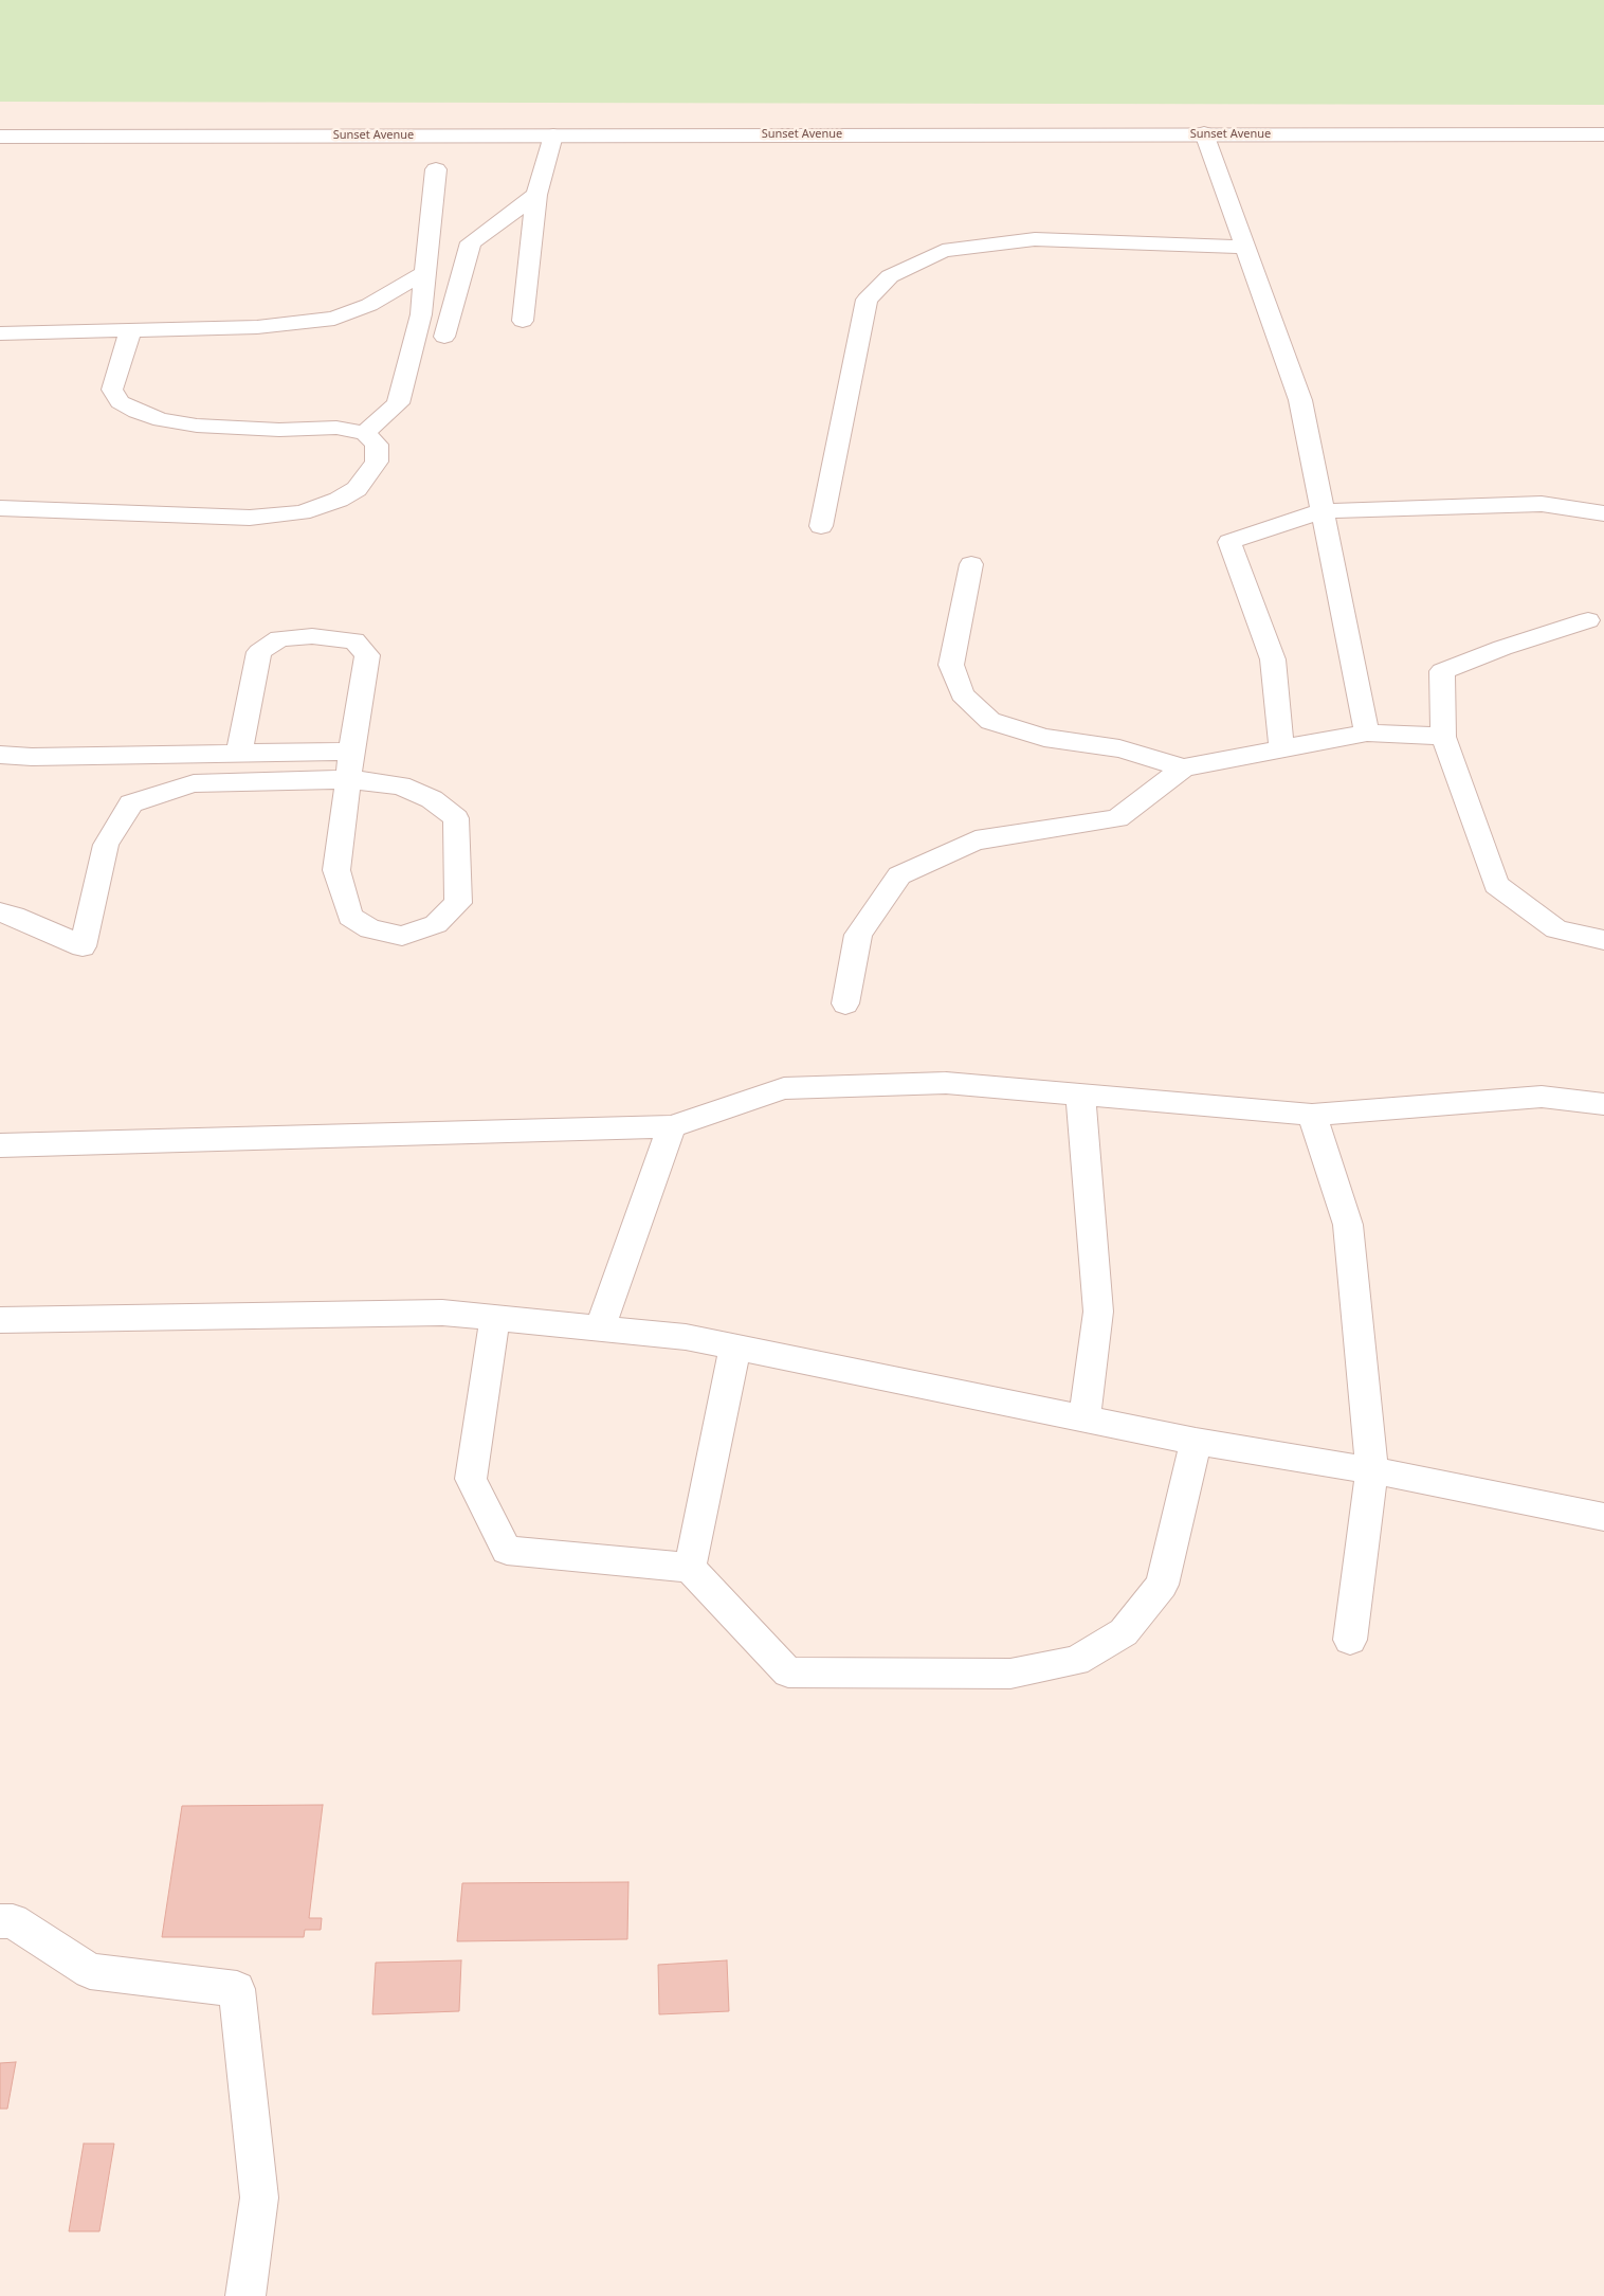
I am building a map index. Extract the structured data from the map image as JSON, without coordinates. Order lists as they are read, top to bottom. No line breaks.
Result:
{"streets":{"street":["Sunset Avenue"]}}
